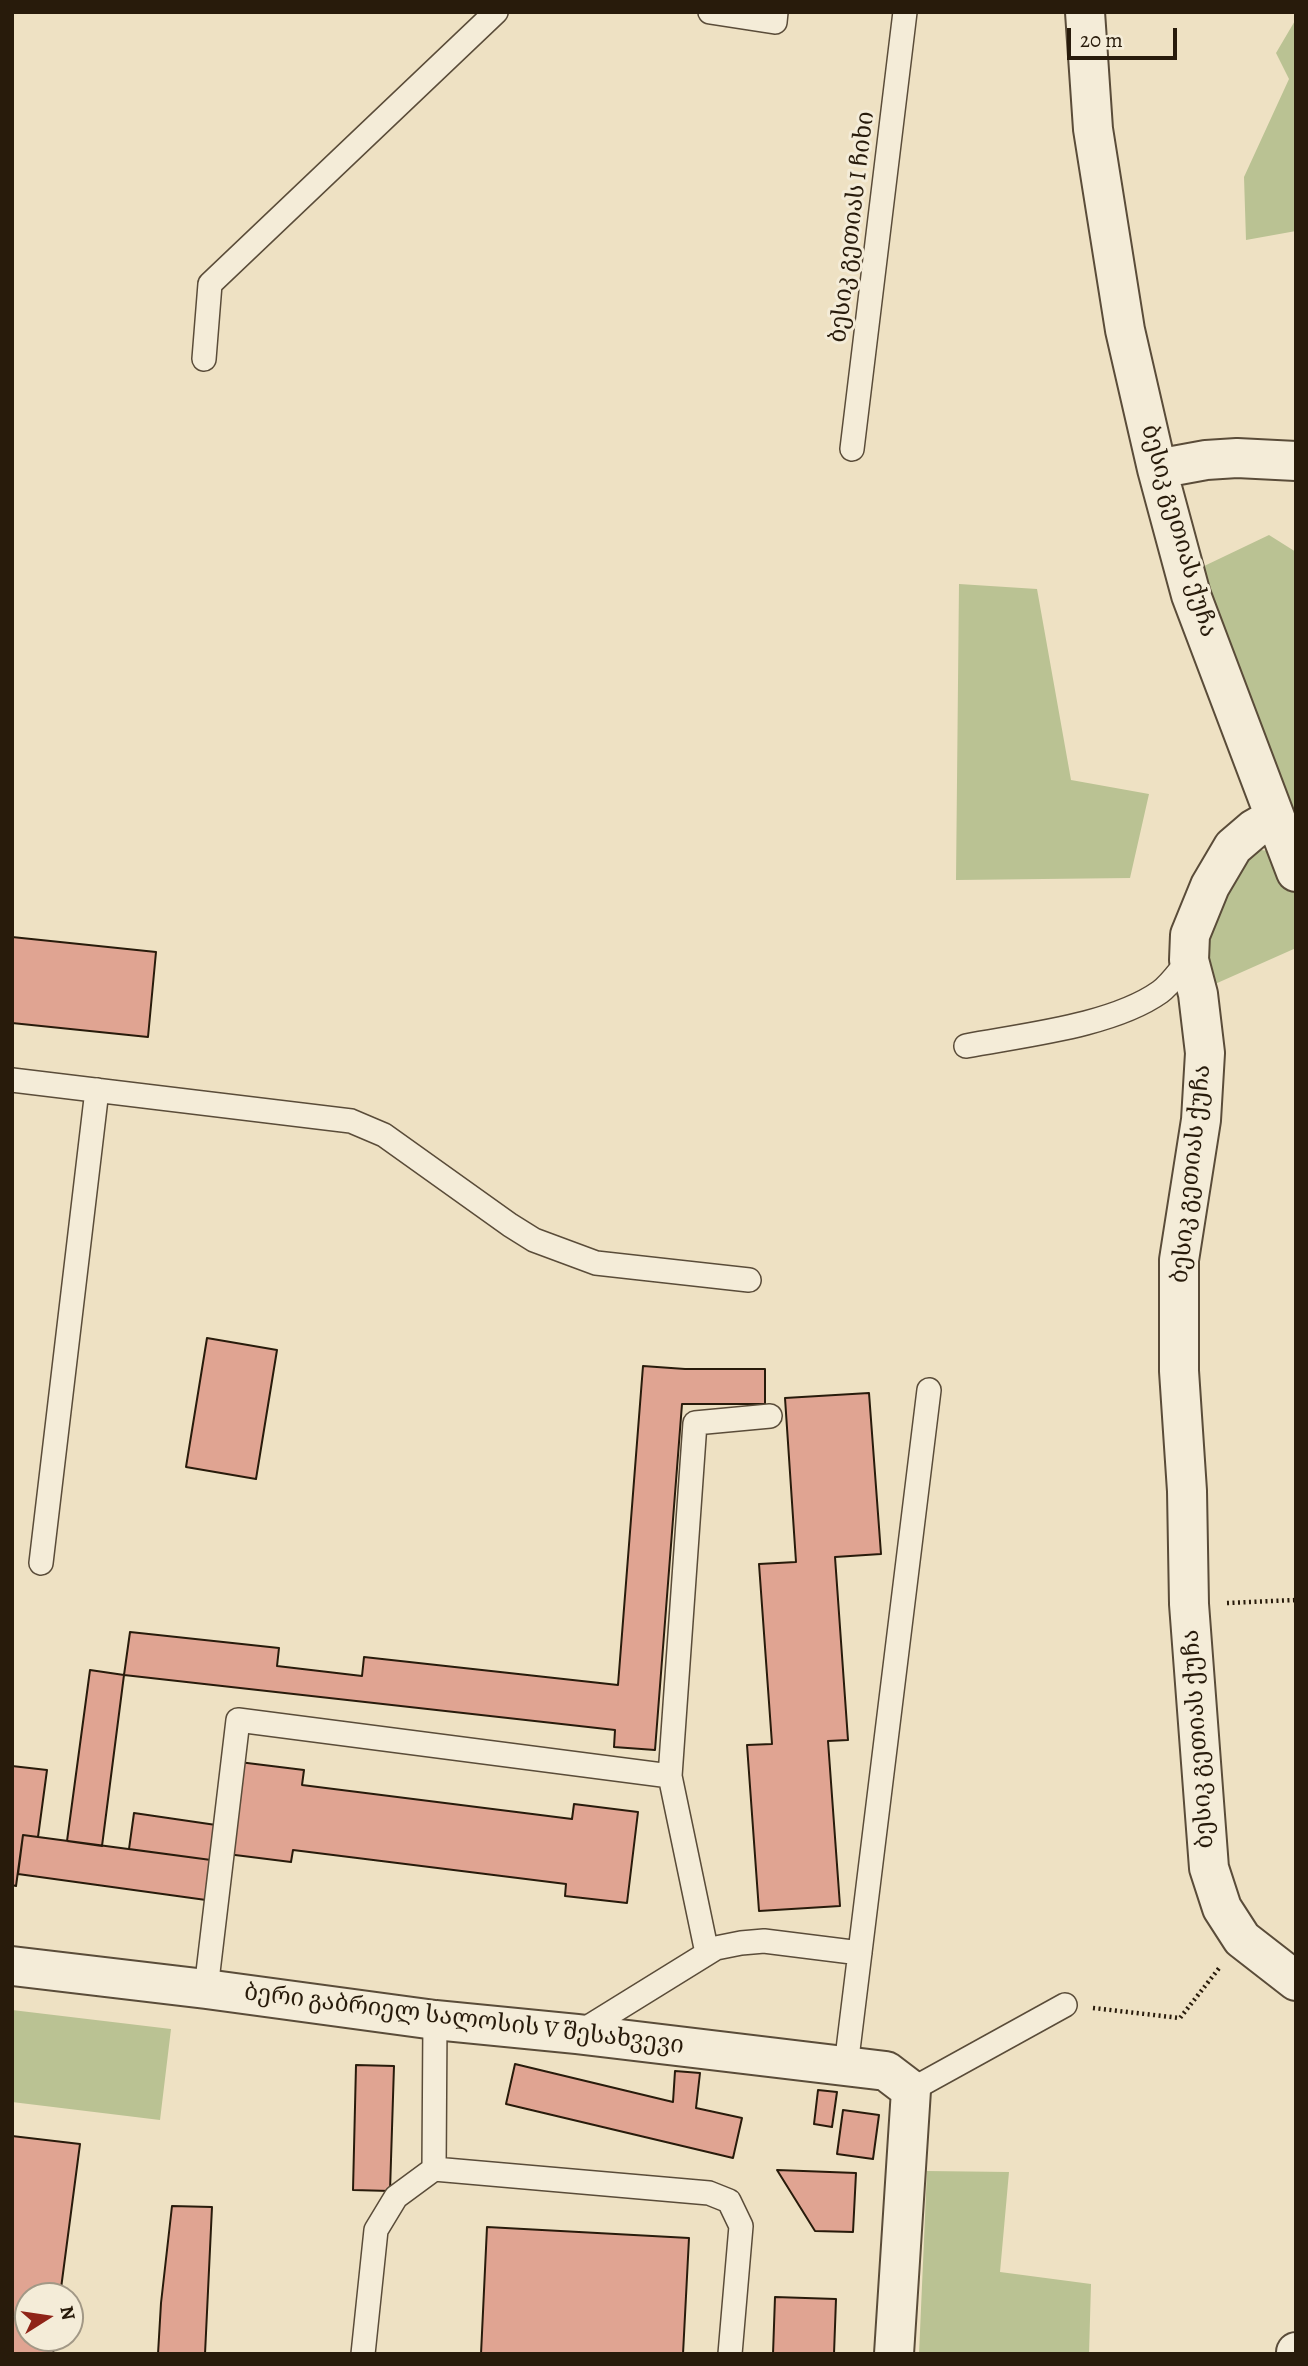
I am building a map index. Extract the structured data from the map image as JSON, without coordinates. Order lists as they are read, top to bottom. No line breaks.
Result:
{"streets":{"street":["ბესიკ გეთიას ქუჩა","ბერი გაბრიელ სალოსის V შესახვევი"],"lane":["ბესიკ გეთიას I ჩიხი"]},"scale_bar":"20 m","north":"right"}
